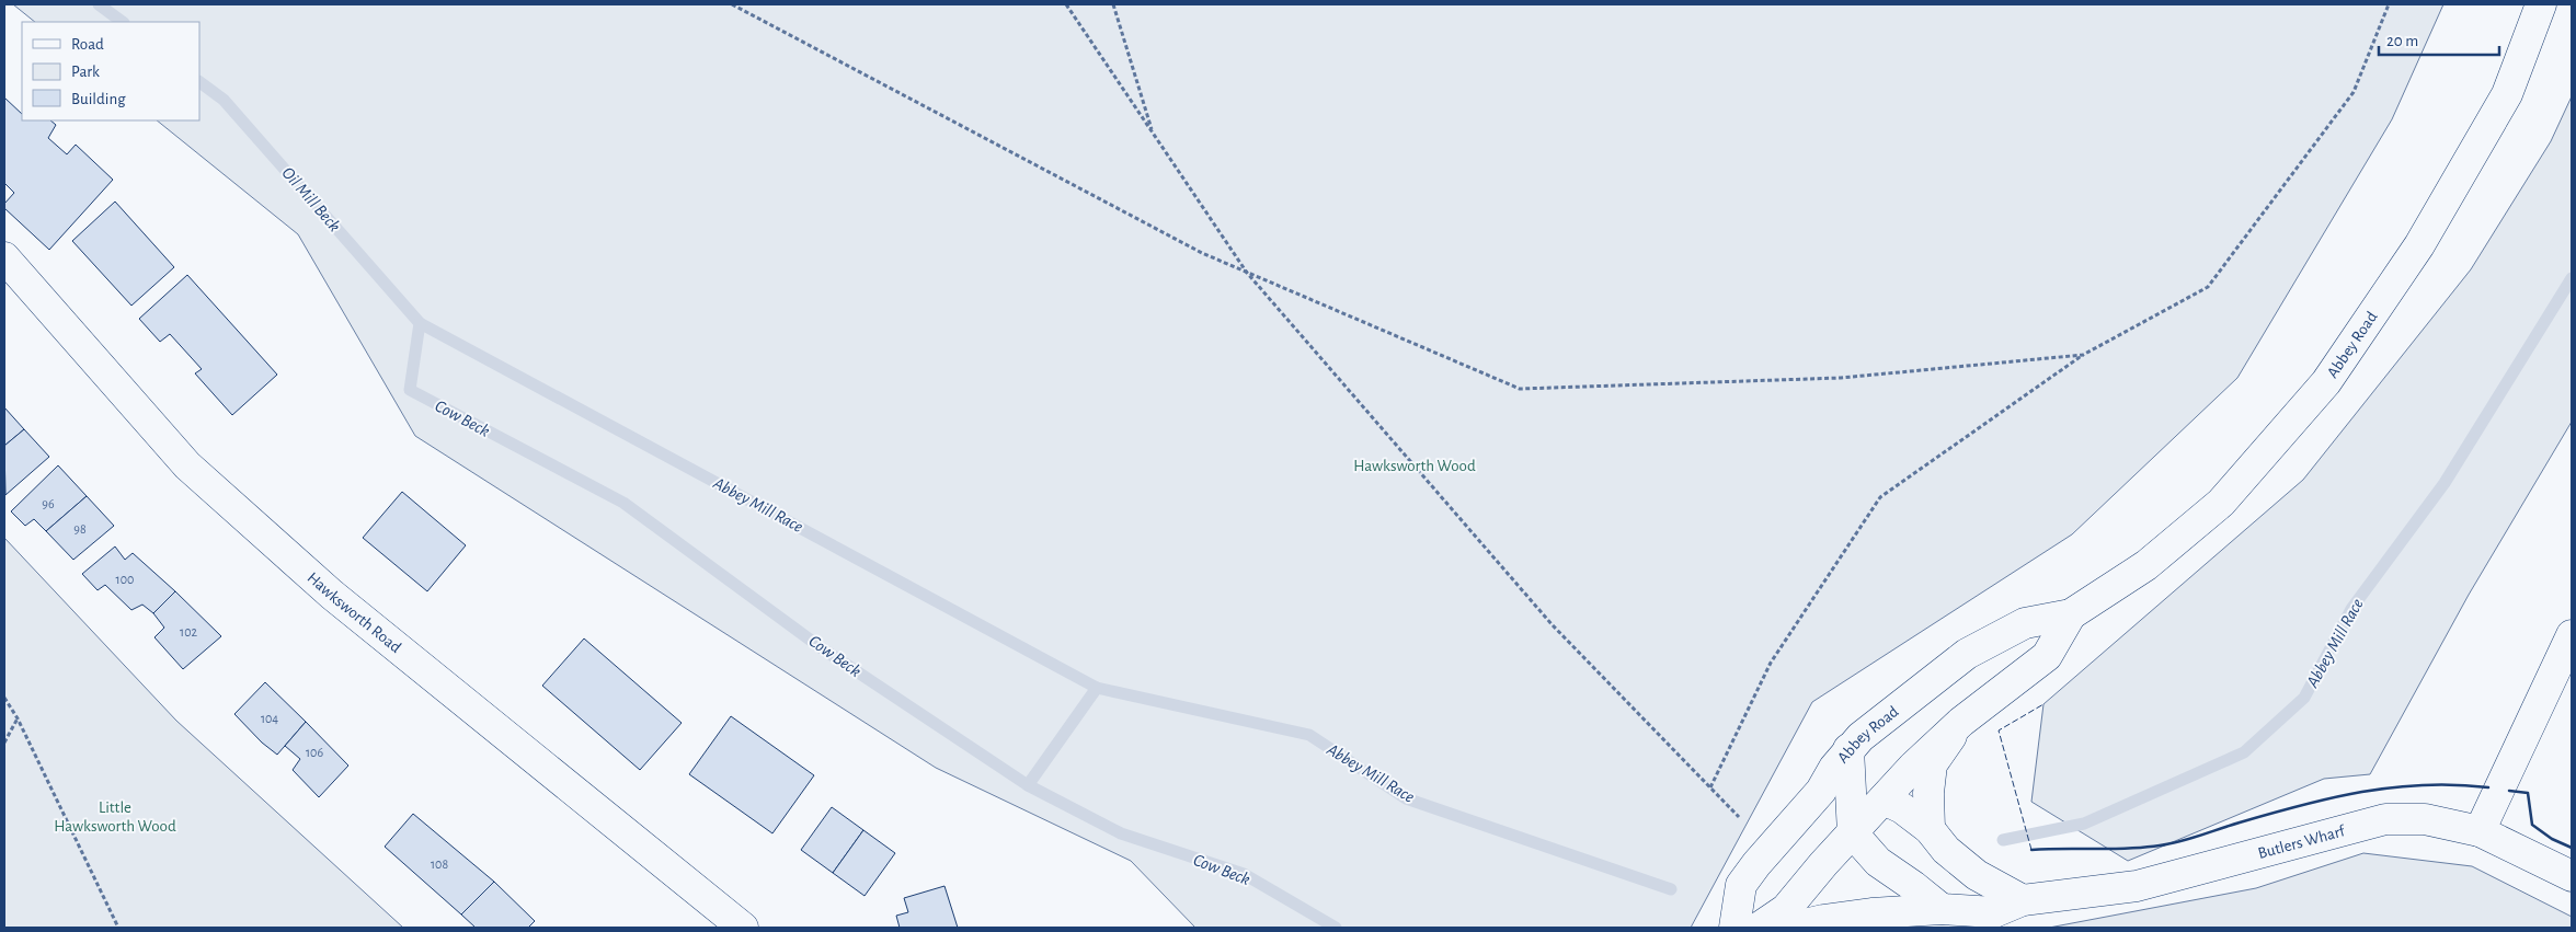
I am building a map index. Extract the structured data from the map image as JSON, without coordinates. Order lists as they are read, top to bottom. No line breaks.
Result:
{"streets":{"main road":["Abbey Road","Hawksworth Road","Butlers Wharf"]},"water":["Oil Mill Beck","Cow Beck","Abbey Mill Race"],"parks":["Hawksworth Wood","Little Hawksworth Wood"],"house_numbers":["96","98","100","102","104","106","108"],"legend":["Road","Park","Building"],"scale_bar":"20 m"}
